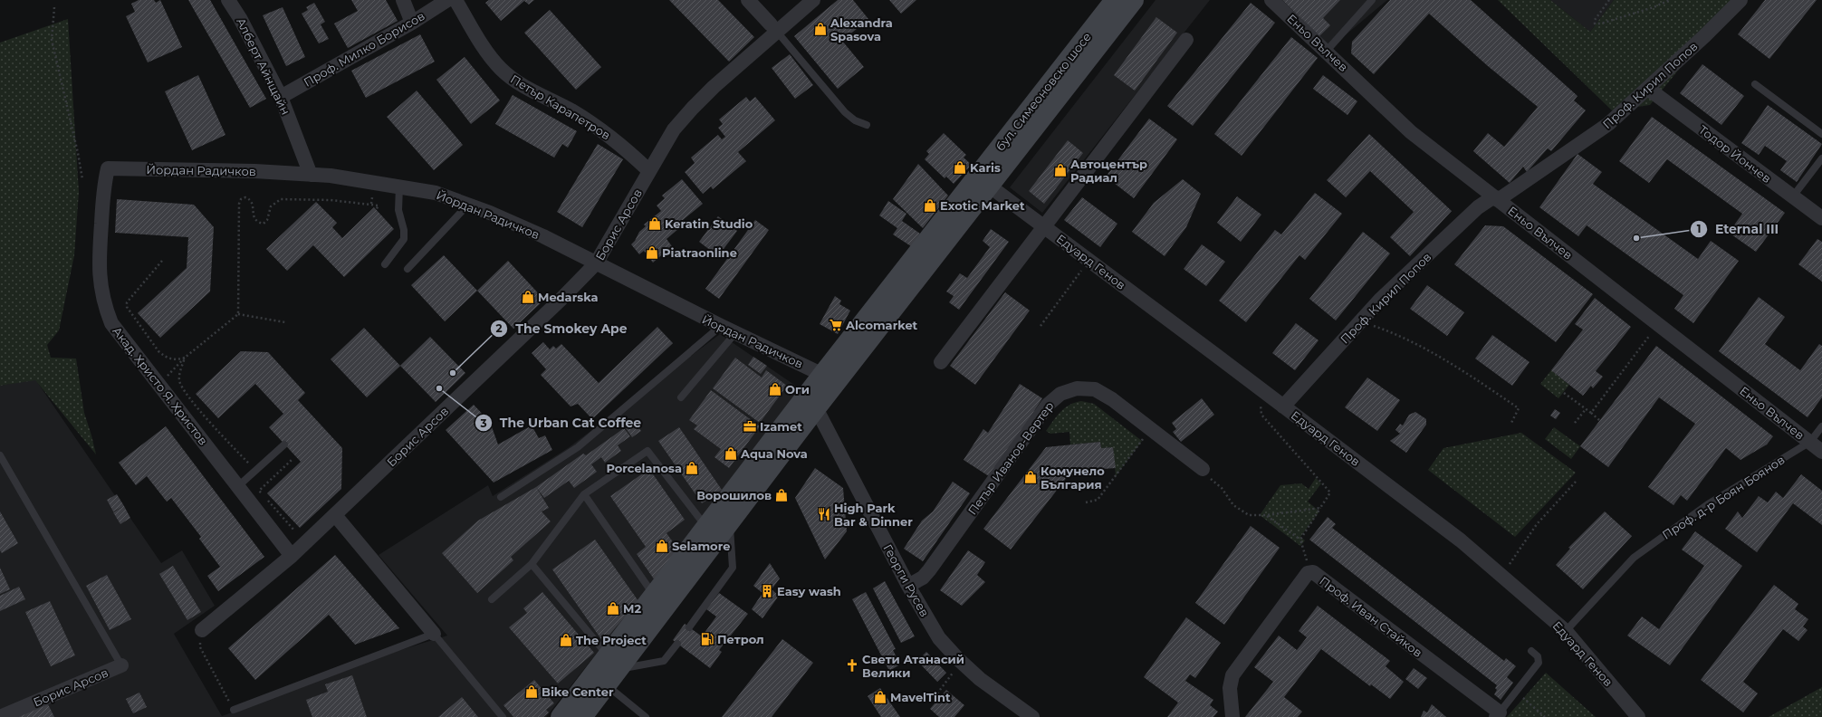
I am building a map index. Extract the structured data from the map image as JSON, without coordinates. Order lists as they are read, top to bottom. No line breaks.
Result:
{"streets":{"main road":["бул. Симеоновско шосе"],"street":["Еньо Вълчев","Проф. Милко Борисов","Алберт Айнщайн","Проф. Кирил Попов","Петър Карапетров","Тодор Йончев","Йордан Радичков","Борис Арсов","Едуард Генов","Акад. Христо Я. Христов","Петър Иванов-Вертер","Георги Русев","Проф. Иван Стайков"],"lane":["Проф. д-р Боян Боянов"]},"crossings":[["Еньо Вълчев","Проф. Кирил Попов"],["Еньо Вълчев","Проф. д-р Боян Боянов"],["Проф. Милко Борисов","Алберт Айнщайн"],["Алберт Айнщайн","Йордан Радичков"],["Проф. Кирил Попов","Тодор Йончев"],["Проф. Кирил Попов","Едуард Генов"],["бул. Симеоновско шосе","Йордан Радичков"],["бул. Симеоновско шосе","Едуард Генов"],["бул. Симеоновско шосе","Георги Русев"],["Петър Карапетров","Борис Арсов"],["Йордан Радичков","Борис Арсов"],["Йордан Радичков","Акад. Христо Я. Христов"],["Борис Арсов","Акад. Христо Я. Христов"],["Едуард Генов","Проф. д-р Боян Боянов"],["Петър Иванов-Вертер","Георги Русев"]],"places":{"shop":["Alexandra Spasova","Karis","Автоцентър Радиал","Exotic Market","Keratin Studio","Piatraonline","Medarska","Оги","Aqua Nova","Porcelanosa","Комунело България","Ворошилов","Selamore","M2","The Project","Bike Center","MavelTint"],"other":["Eternal III","The Smokey Ape","The Urban Cat Coffee"],"supermarket":["Alcomarket"],"office":["Izamet"],"restaurant":["High Park Bar & Dinner"],"building":["Easy wash"],"fuel station":["Петрол"],"church":["Свети Атанасий Велики"]}}
